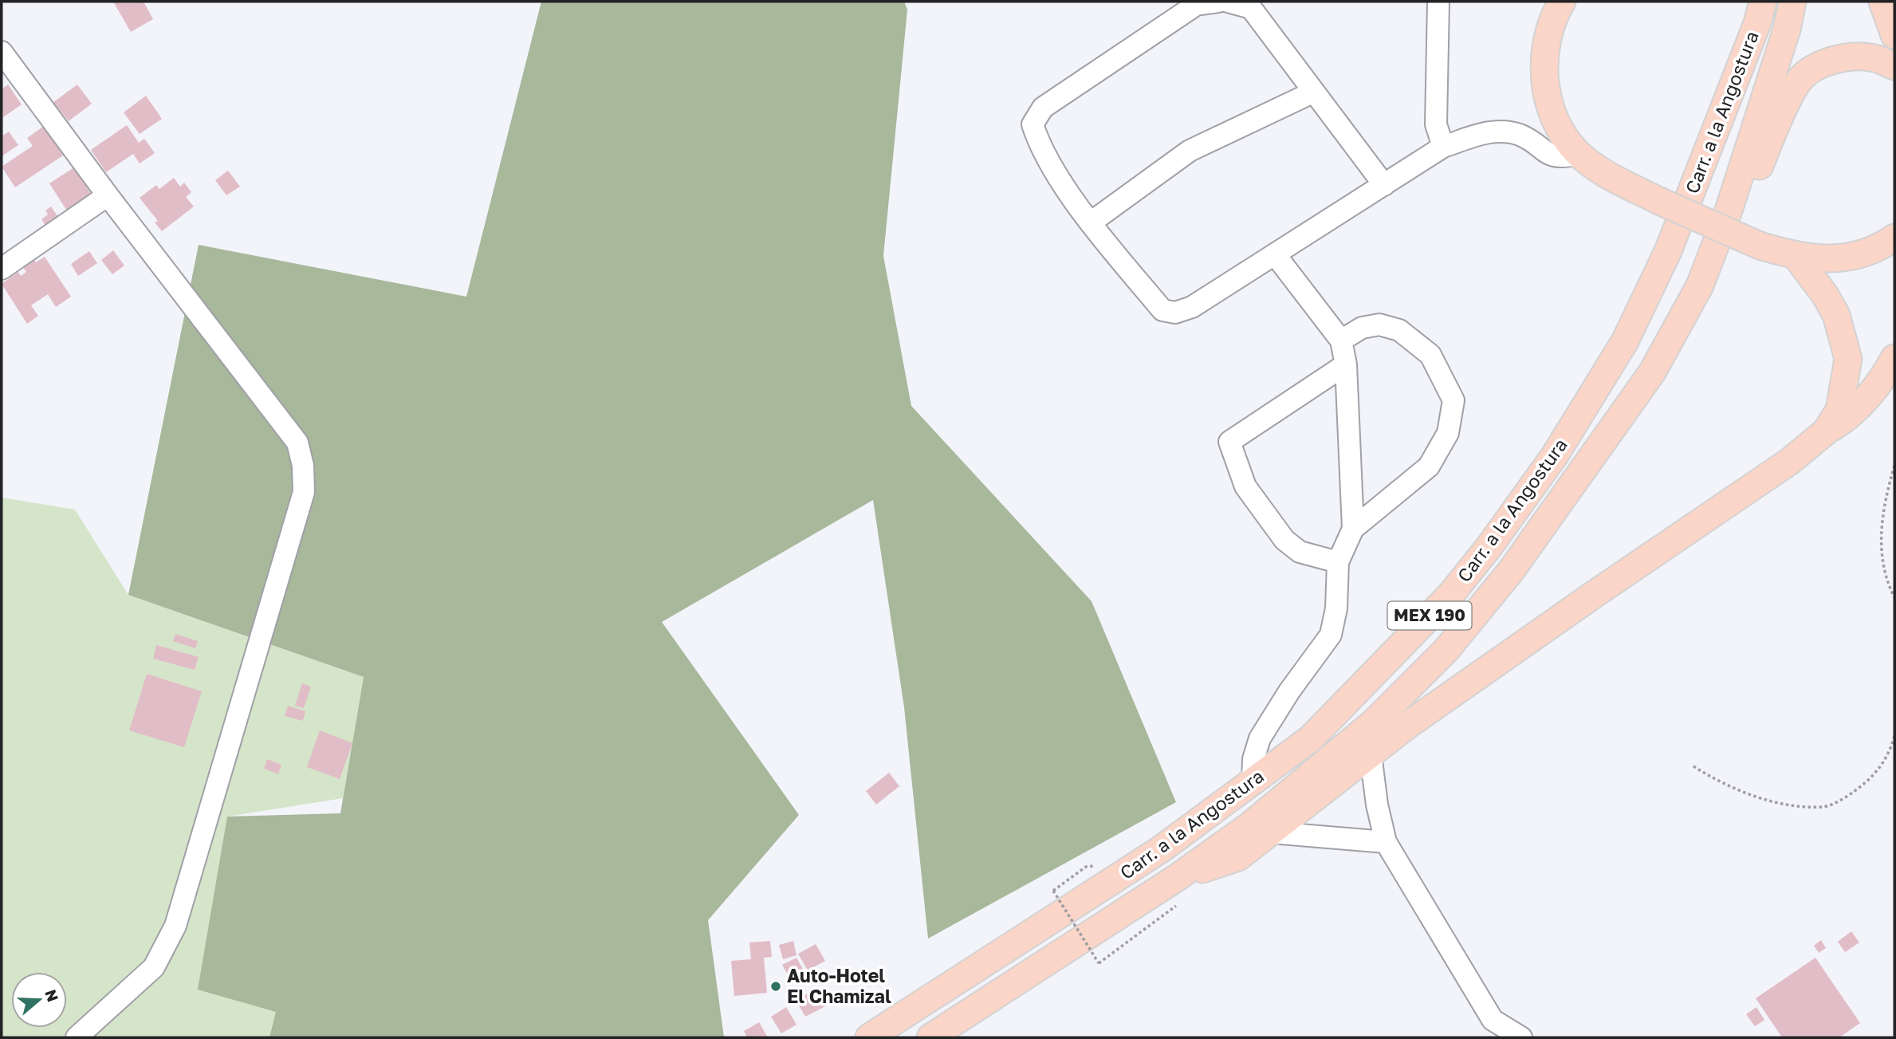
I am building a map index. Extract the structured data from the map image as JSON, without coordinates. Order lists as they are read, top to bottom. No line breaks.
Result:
{"streets":{"main road":["Carr. a la Angostura","MEX 190"]},"places":["Auto-Hotel El Chamizal"],"north":"right"}
